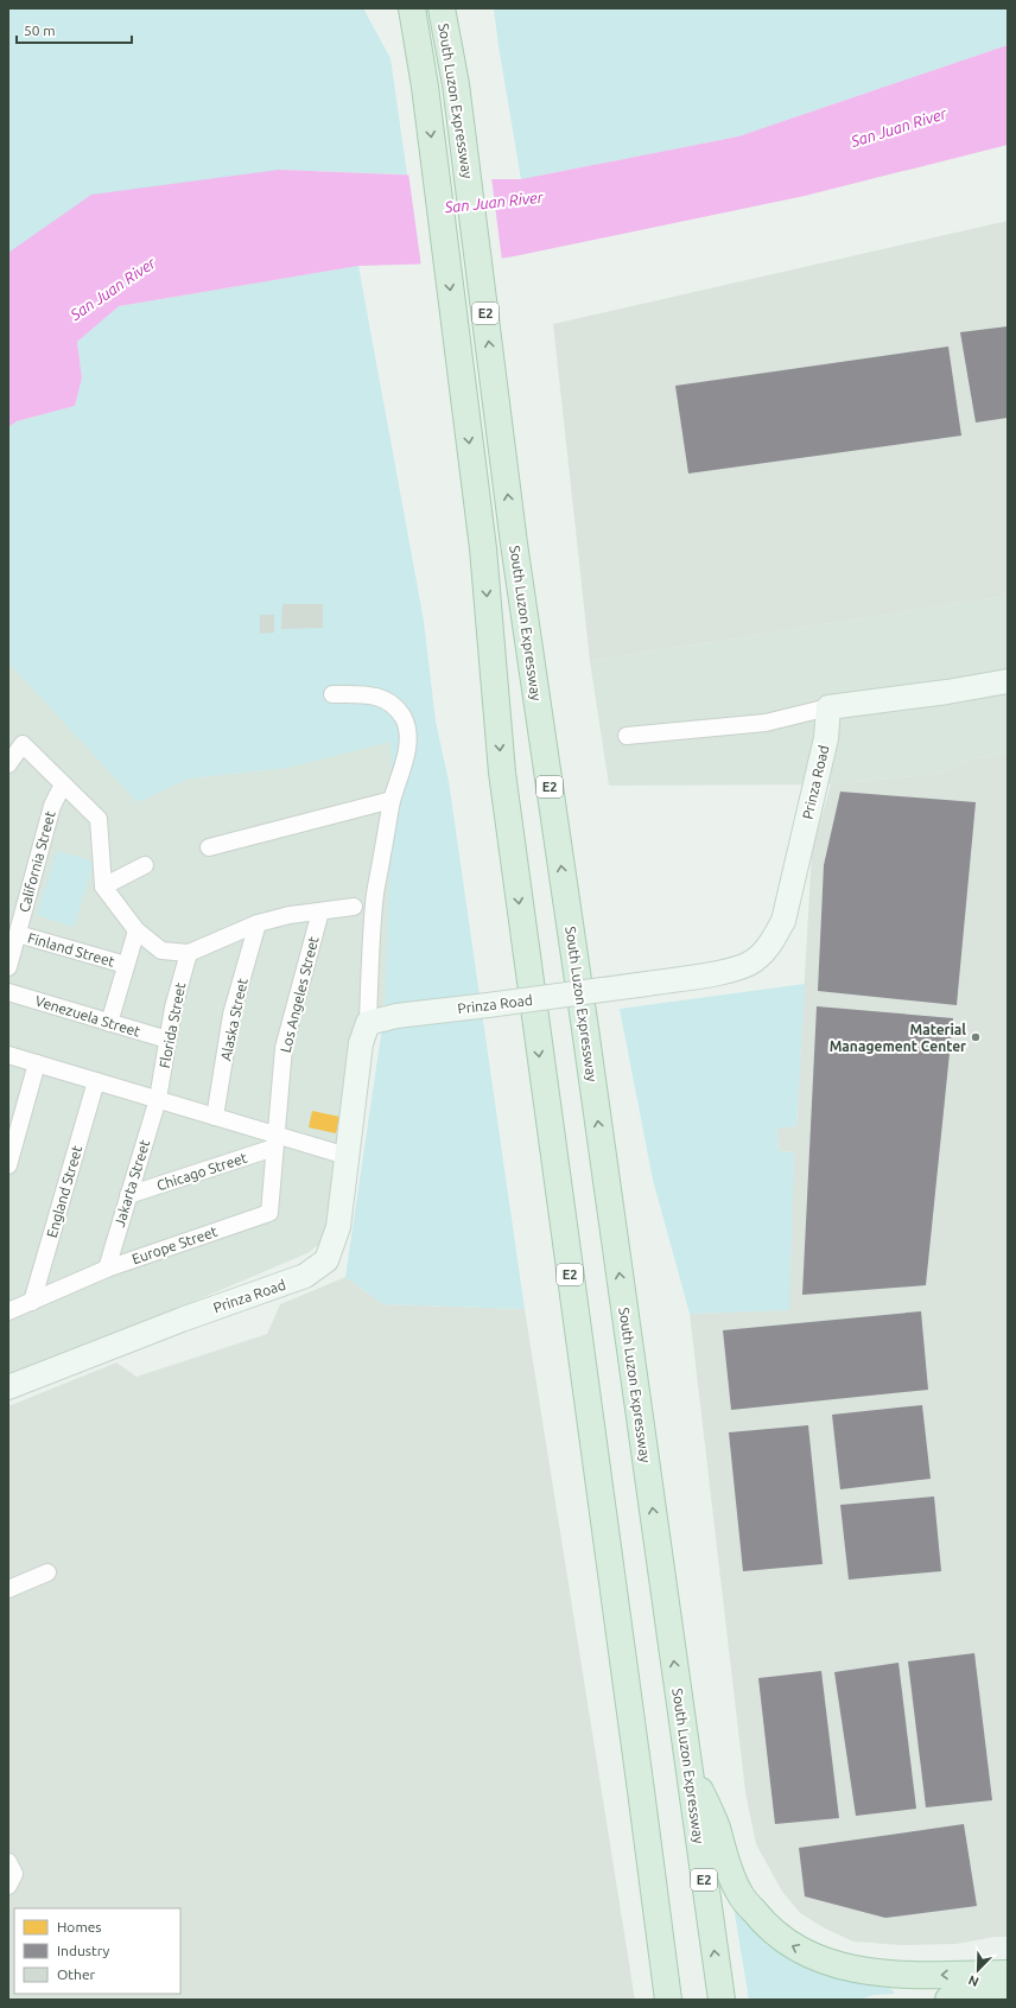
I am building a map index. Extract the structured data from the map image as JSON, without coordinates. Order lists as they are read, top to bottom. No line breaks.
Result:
{"streets":{"highway":["South Luzon Expressway","E2"],"main road":["Prinza Road"],"street":["California Street","Finland Street","Los Angeles Street","Venezuela Street","Alaska Street","Florida Street","Chicago Street","Jakarta Street","England Street","Europe Street"]},"crossings":[["California Street","Finland Street"],["Los Angeles Street","Chicago Street"],["Los Angeles Street","Europe Street"],["Venezuela Street","Florida Street"],["Florida Street","Jakarta Street"],["Chicago Street","Jakarta Street"],["Chicago Street","Europe Street"],["Jakarta Street","Europe Street"],["England Street","Europe Street"]],"water":["San Juan River"],"places":["Material Management Center"],"legend":["Homes","Industry","Other"],"scale_bar":"50 m","north":"bottom left"}
